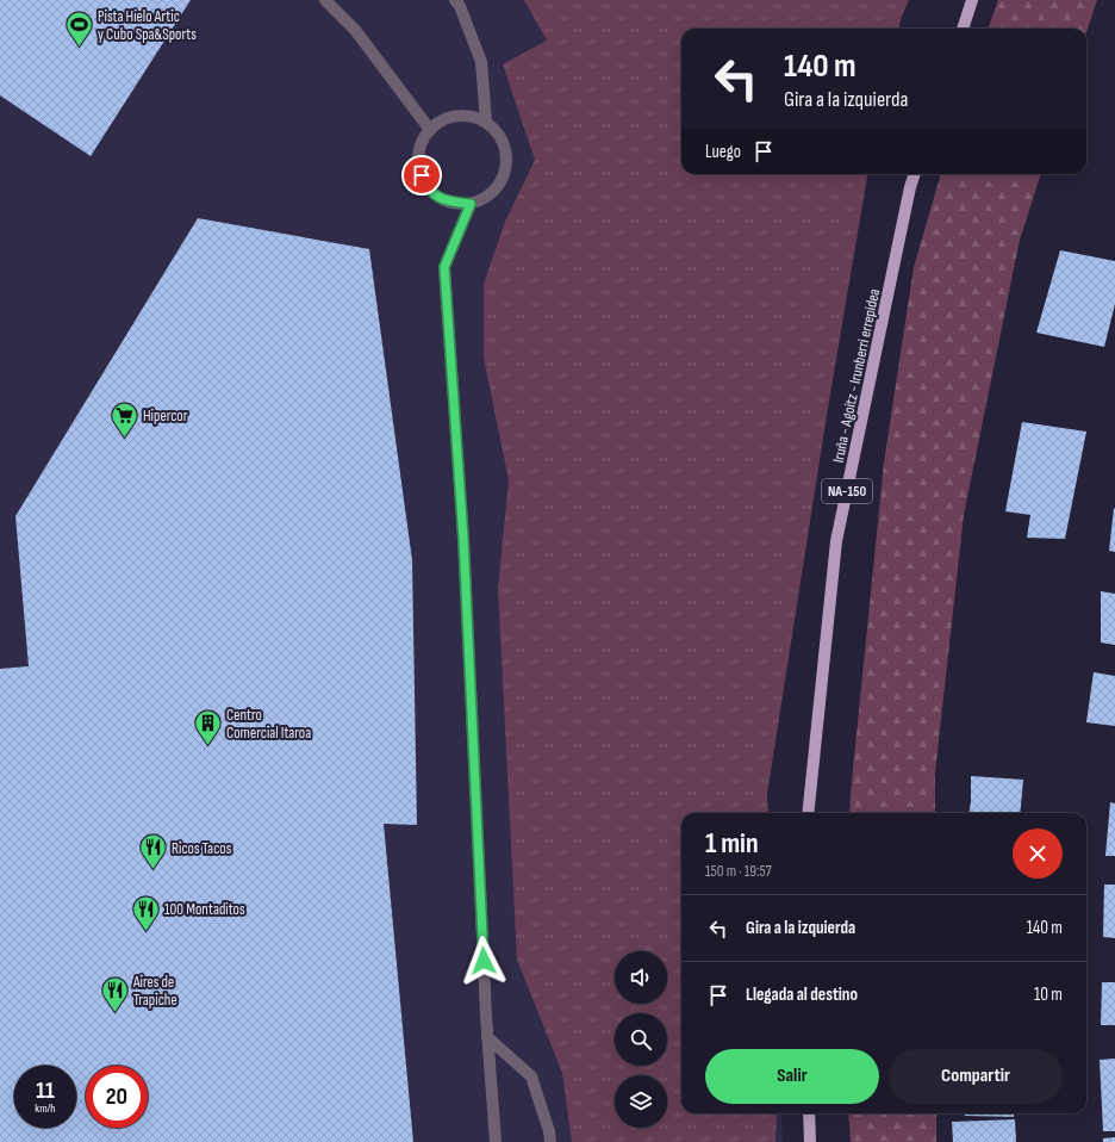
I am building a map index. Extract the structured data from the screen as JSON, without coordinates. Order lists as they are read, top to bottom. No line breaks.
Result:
{"streets":{"main road":["Iruña - Agoitz - Irunberri errepidea","NA-150"]},"places":{"sports":["Pista Hielo Artic y Cubo Spa&Sports"],"supermarket":["Hipercor"],"building":["Centro Comercial Itaroa"],"restaurant":["Ricos Tacos","100 Montaditos","Aires de Trapiche"]},"page":{"turn":["140 m","Gira a la izquierda"],"then":"Luego","heading":["1 min","150 m · 19:57"],"list":[{"name":"Gira a la izquierda","value":"140 m"},{"name":"Llegada al destino","value":"10 m"}],"buttons":["Salir","Compartir"],"speed":"11 km/h","limit":"20"}}
